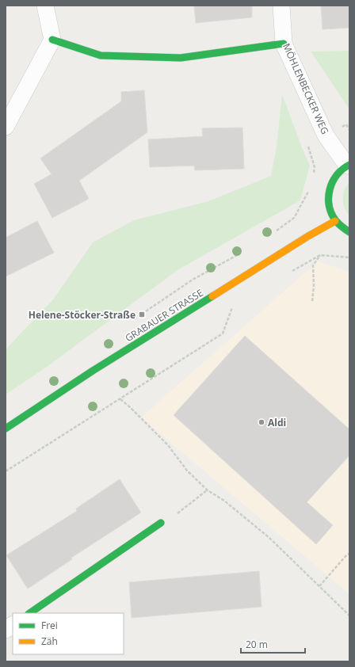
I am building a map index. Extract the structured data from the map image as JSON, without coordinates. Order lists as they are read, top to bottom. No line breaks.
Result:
{"streets":{"main road":["GRABAUER STRASSE"],"street":["MÖHLENBECKER WEG"]},"places":{"transit":["Helene-Stöcker-Straße"],"other":["Aldi"]},"legend":["Frei","Zäh"],"scale_bar":"20 m"}
